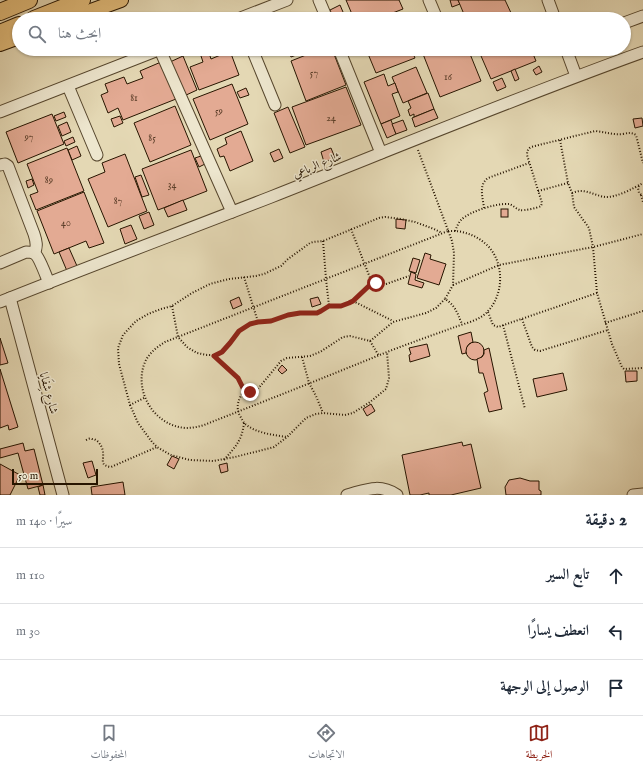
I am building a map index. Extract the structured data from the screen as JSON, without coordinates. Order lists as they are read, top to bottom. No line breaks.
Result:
{"streets":{"street":["شارع الرباعي","شارع شِفَايا"]},"crossings":[["شارع الرباعي","شارع شِفَايا"]],"house_numbers":["57","16","81","59","24","97","85","89","34","87","40"],"scale_bar":"50 m","page":{"search":"ابحث هنا","scale":"50 m","heading":["2 دقيقة","سيرًا · 140 m"],"list":[["تابع السير","110 m"],["انعطف يسارًا","30 m"],"الوصول إلى الوجهة"],"nav":["الخريطة","الاتجاهات","المحفوظات"]}}
